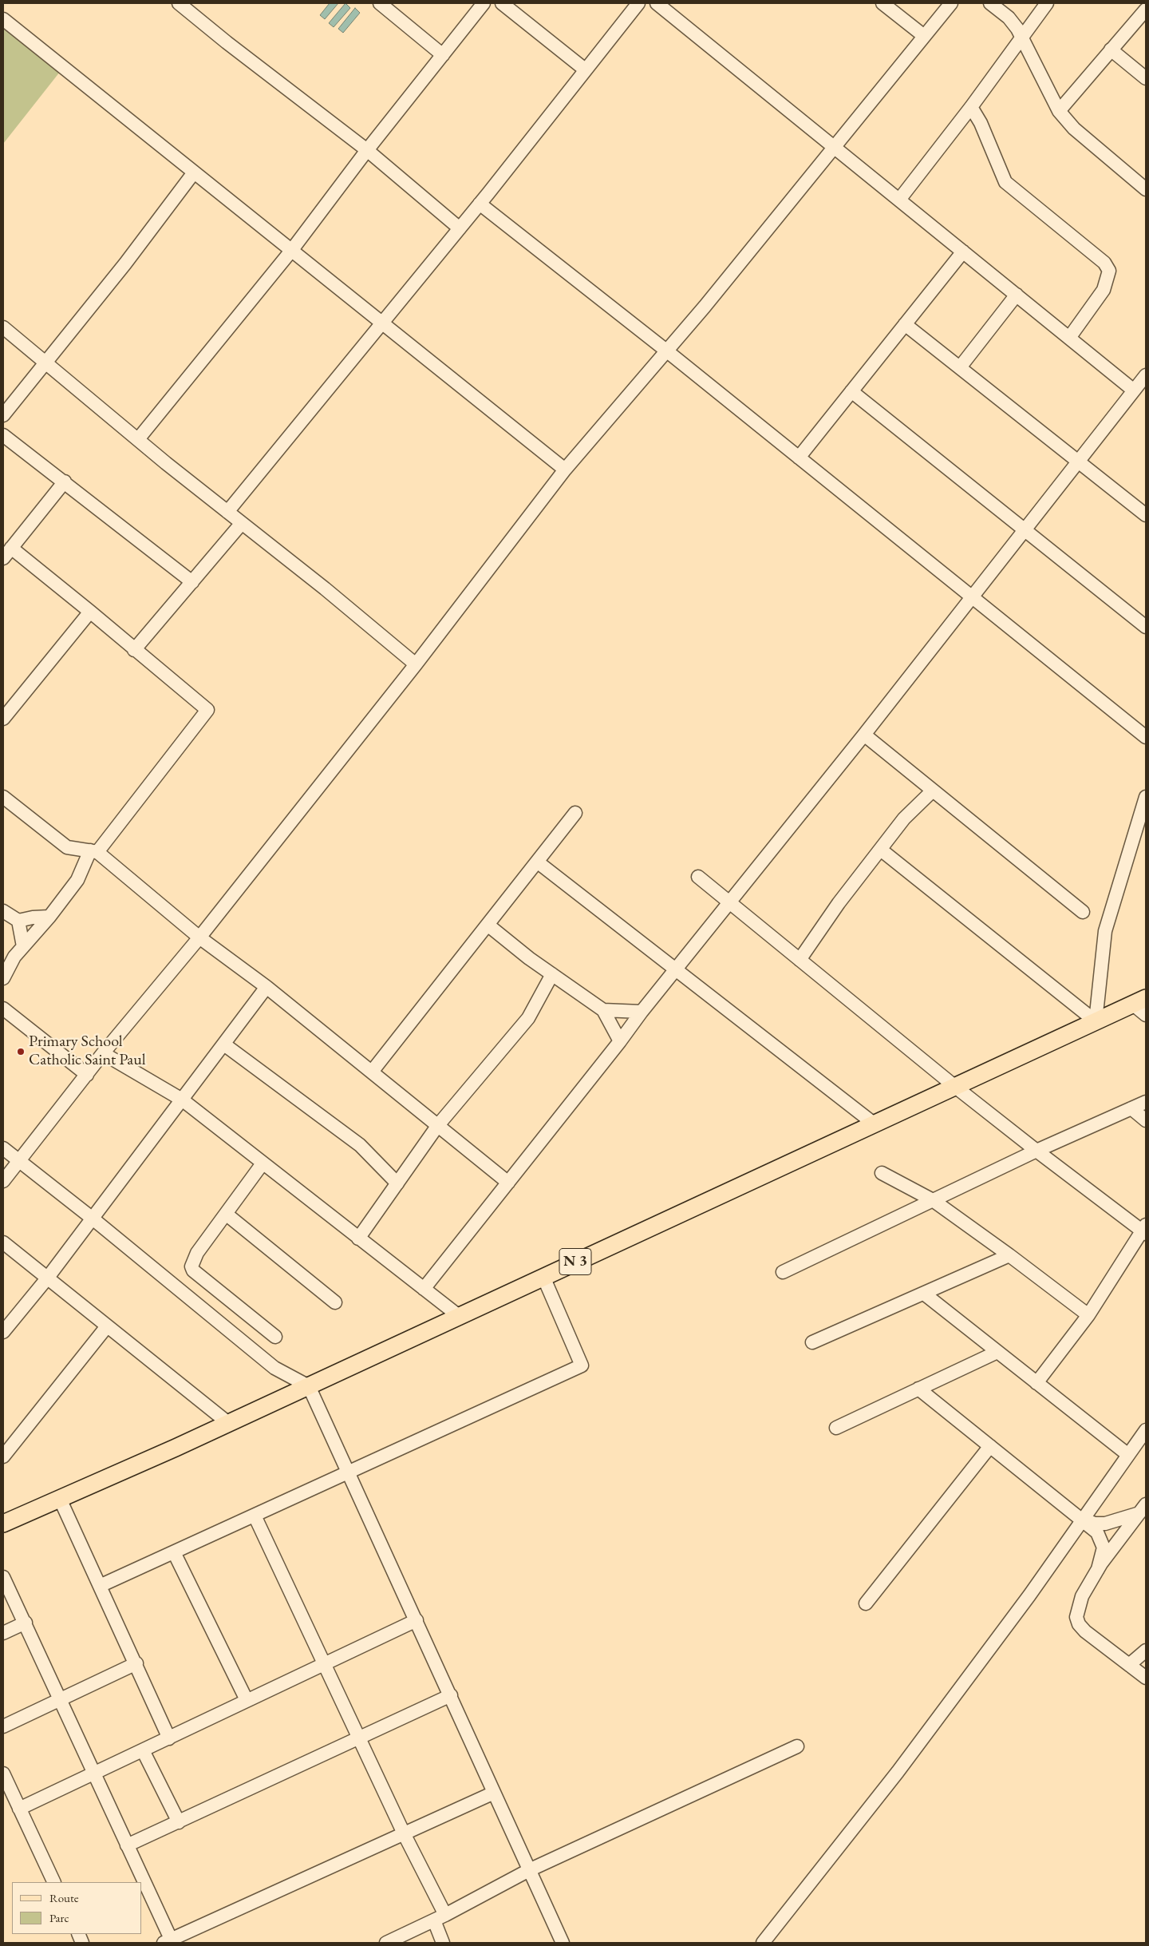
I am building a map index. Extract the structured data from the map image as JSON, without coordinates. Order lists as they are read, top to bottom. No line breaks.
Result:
{"streets":{"main road":["N 3"]},"places":["Primary School Catholic Saint Paul"],"legend":["Route","Parc"]}
